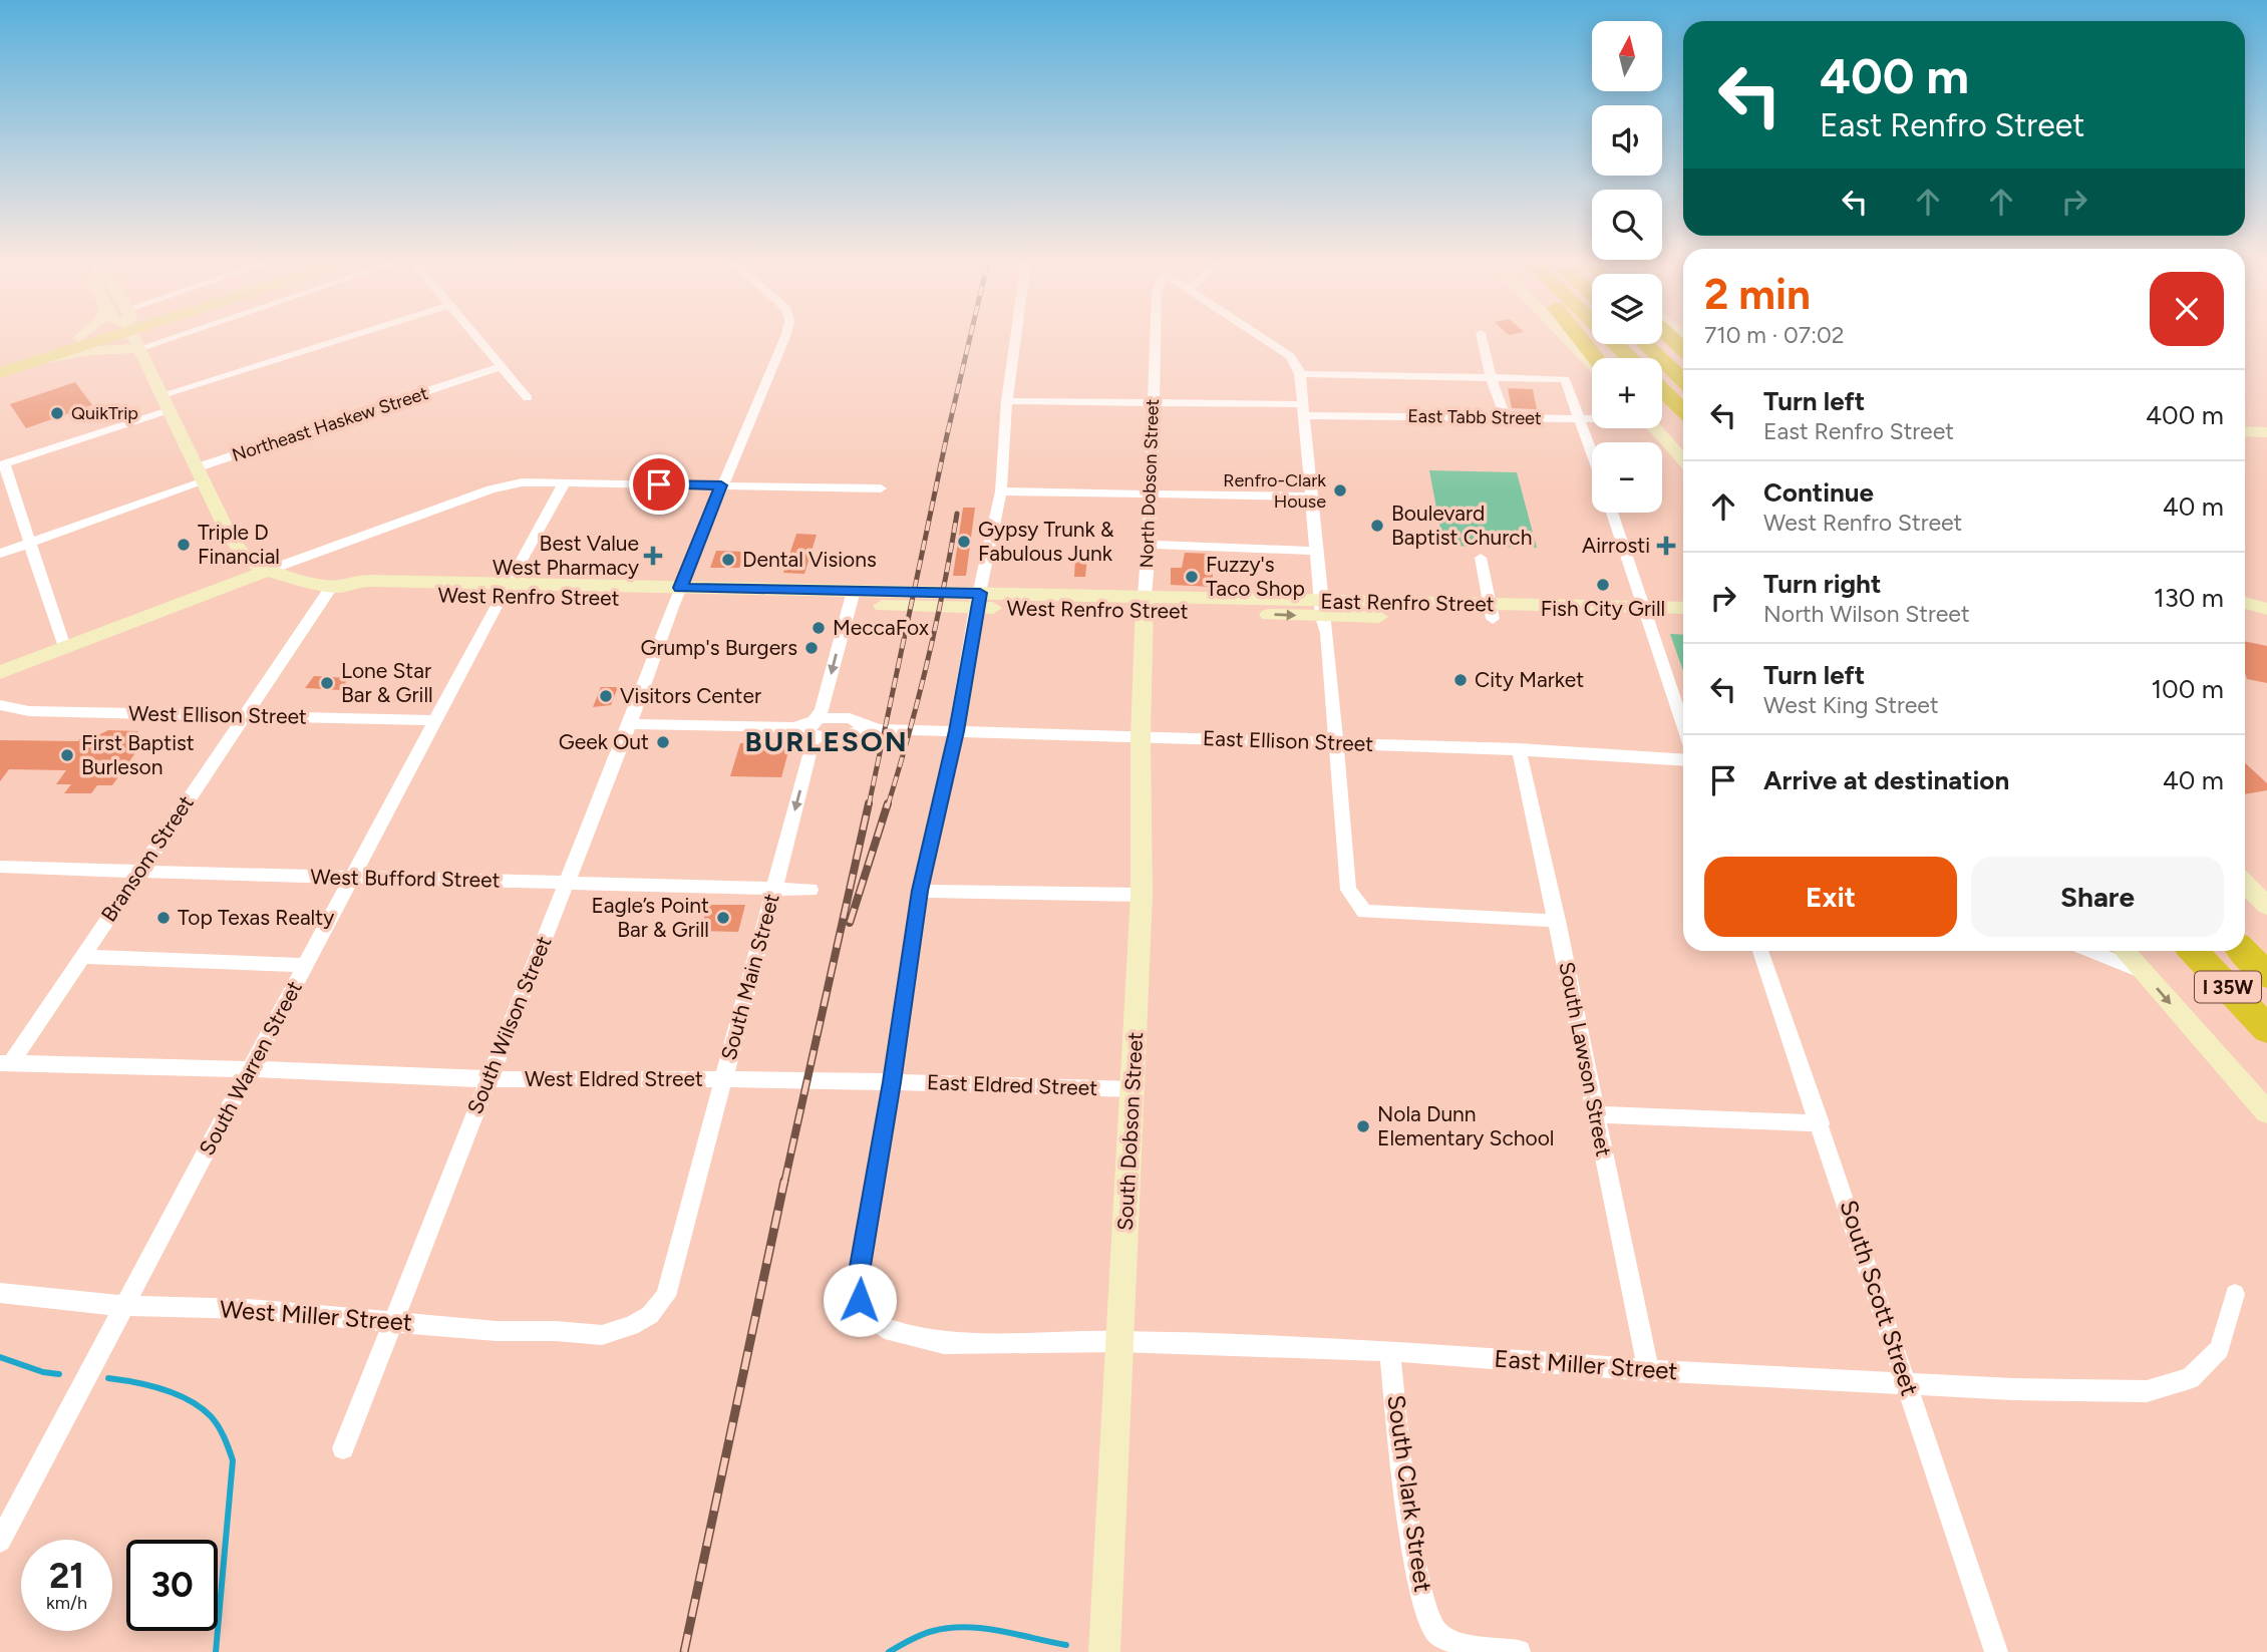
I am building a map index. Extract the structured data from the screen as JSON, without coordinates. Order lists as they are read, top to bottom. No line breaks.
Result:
{"streets":{"highway":["I 35W"],"main road":["West Renfro Street","South Dobson Street"],"street":["East Tabb Street","Northeast Haskew Street","North Dobson Street","West Ellison Street","East Ellison Street","Bransom Street","West Bufford Street","South Main Street","South Wilson Street","South Lawson Street","South Warren Street","West Eldred Street","East Eldred Street","South Scott Street","West Miller Street","East Miller Street","South Clark Street"]},"crossings":[["East Tabb Street","North Dobson Street"],["North Dobson Street","West Renfro Street"],["North Dobson Street","South Dobson Street"],["West Renfro Street","Bransom Street"],["West Renfro Street","South Main Street"],["West Renfro Street","South Wilson Street"],["West Renfro Street","South Warren Street"],["West Renfro Street","South Dobson Street"],["West Ellison Street","Bransom Street"],["West Ellison Street","South Warren Street"],["East Ellison Street","South Main Street"],["East Ellison Street","South Wilson Street"],["East Ellison Street","South Lawson Street"],["East Ellison Street","South Dobson Street"],["Bransom Street","West Bufford Street"],["Bransom Street","West Eldred Street"],["West Bufford Street","South Main Street"],["West Bufford Street","South Wilson Street"],["West Bufford Street","South Warren Street"],["South Main Street","West Eldred Street"],["South Main Street","West Miller Street"],["South Wilson Street","West Eldred Street"],["South Wilson Street","West Miller Street"],["South Lawson Street","East Miller Street"],["South Warren Street","West Eldred Street"],["South Warren Street","West Miller Street"],["West Eldred Street","East Eldred Street"],["East Eldred Street","South Dobson Street"],["East Eldred Street","East Miller Street"],["South Dobson Street","East Miller Street"],["South Scott Street","East Miller Street"],["East Miller Street","South Clark Street"]],"districts":["BURLESON"],"places":{"other":["QuikTrip","Renfro-Clark House","Boulevard Baptist Church","Gypsy Trunk & Fabulous Junk","Triple D Financial","Dental Visions","Fuzzy's Taco Shop","Fish City Grill","MeccaFox","Grump's Burgers","City Market","Lone Star Bar & Grill","Visitors Center","Geek Out","First Baptist Burleson","Top Texas Realty","Eagle’s Point Bar & Grill","Nola Dunn Elementary School"],"health":["Airrosti","Best Value West Pharmacy"]},"north":"top","page":{"map_buttons":["+","−"],"turn":["400 m","East Renfro Street"],"heading":["2 min","710 m · 07:02"],"list":[{"name":"Turn left","note":"East Renfro Street","value":"400 m"},{"name":"Continue","note":"West Renfro Street","value":"40 m"},{"name":"Turn right","note":"North Wilson Street","value":"130 m"},{"name":"Turn left","note":"West King Street","value":"100 m"},{"name":"Arrive at destination","value":"40 m"}],"buttons":["Exit","Share"],"speed":"21 km/h","limit":"30"}}
